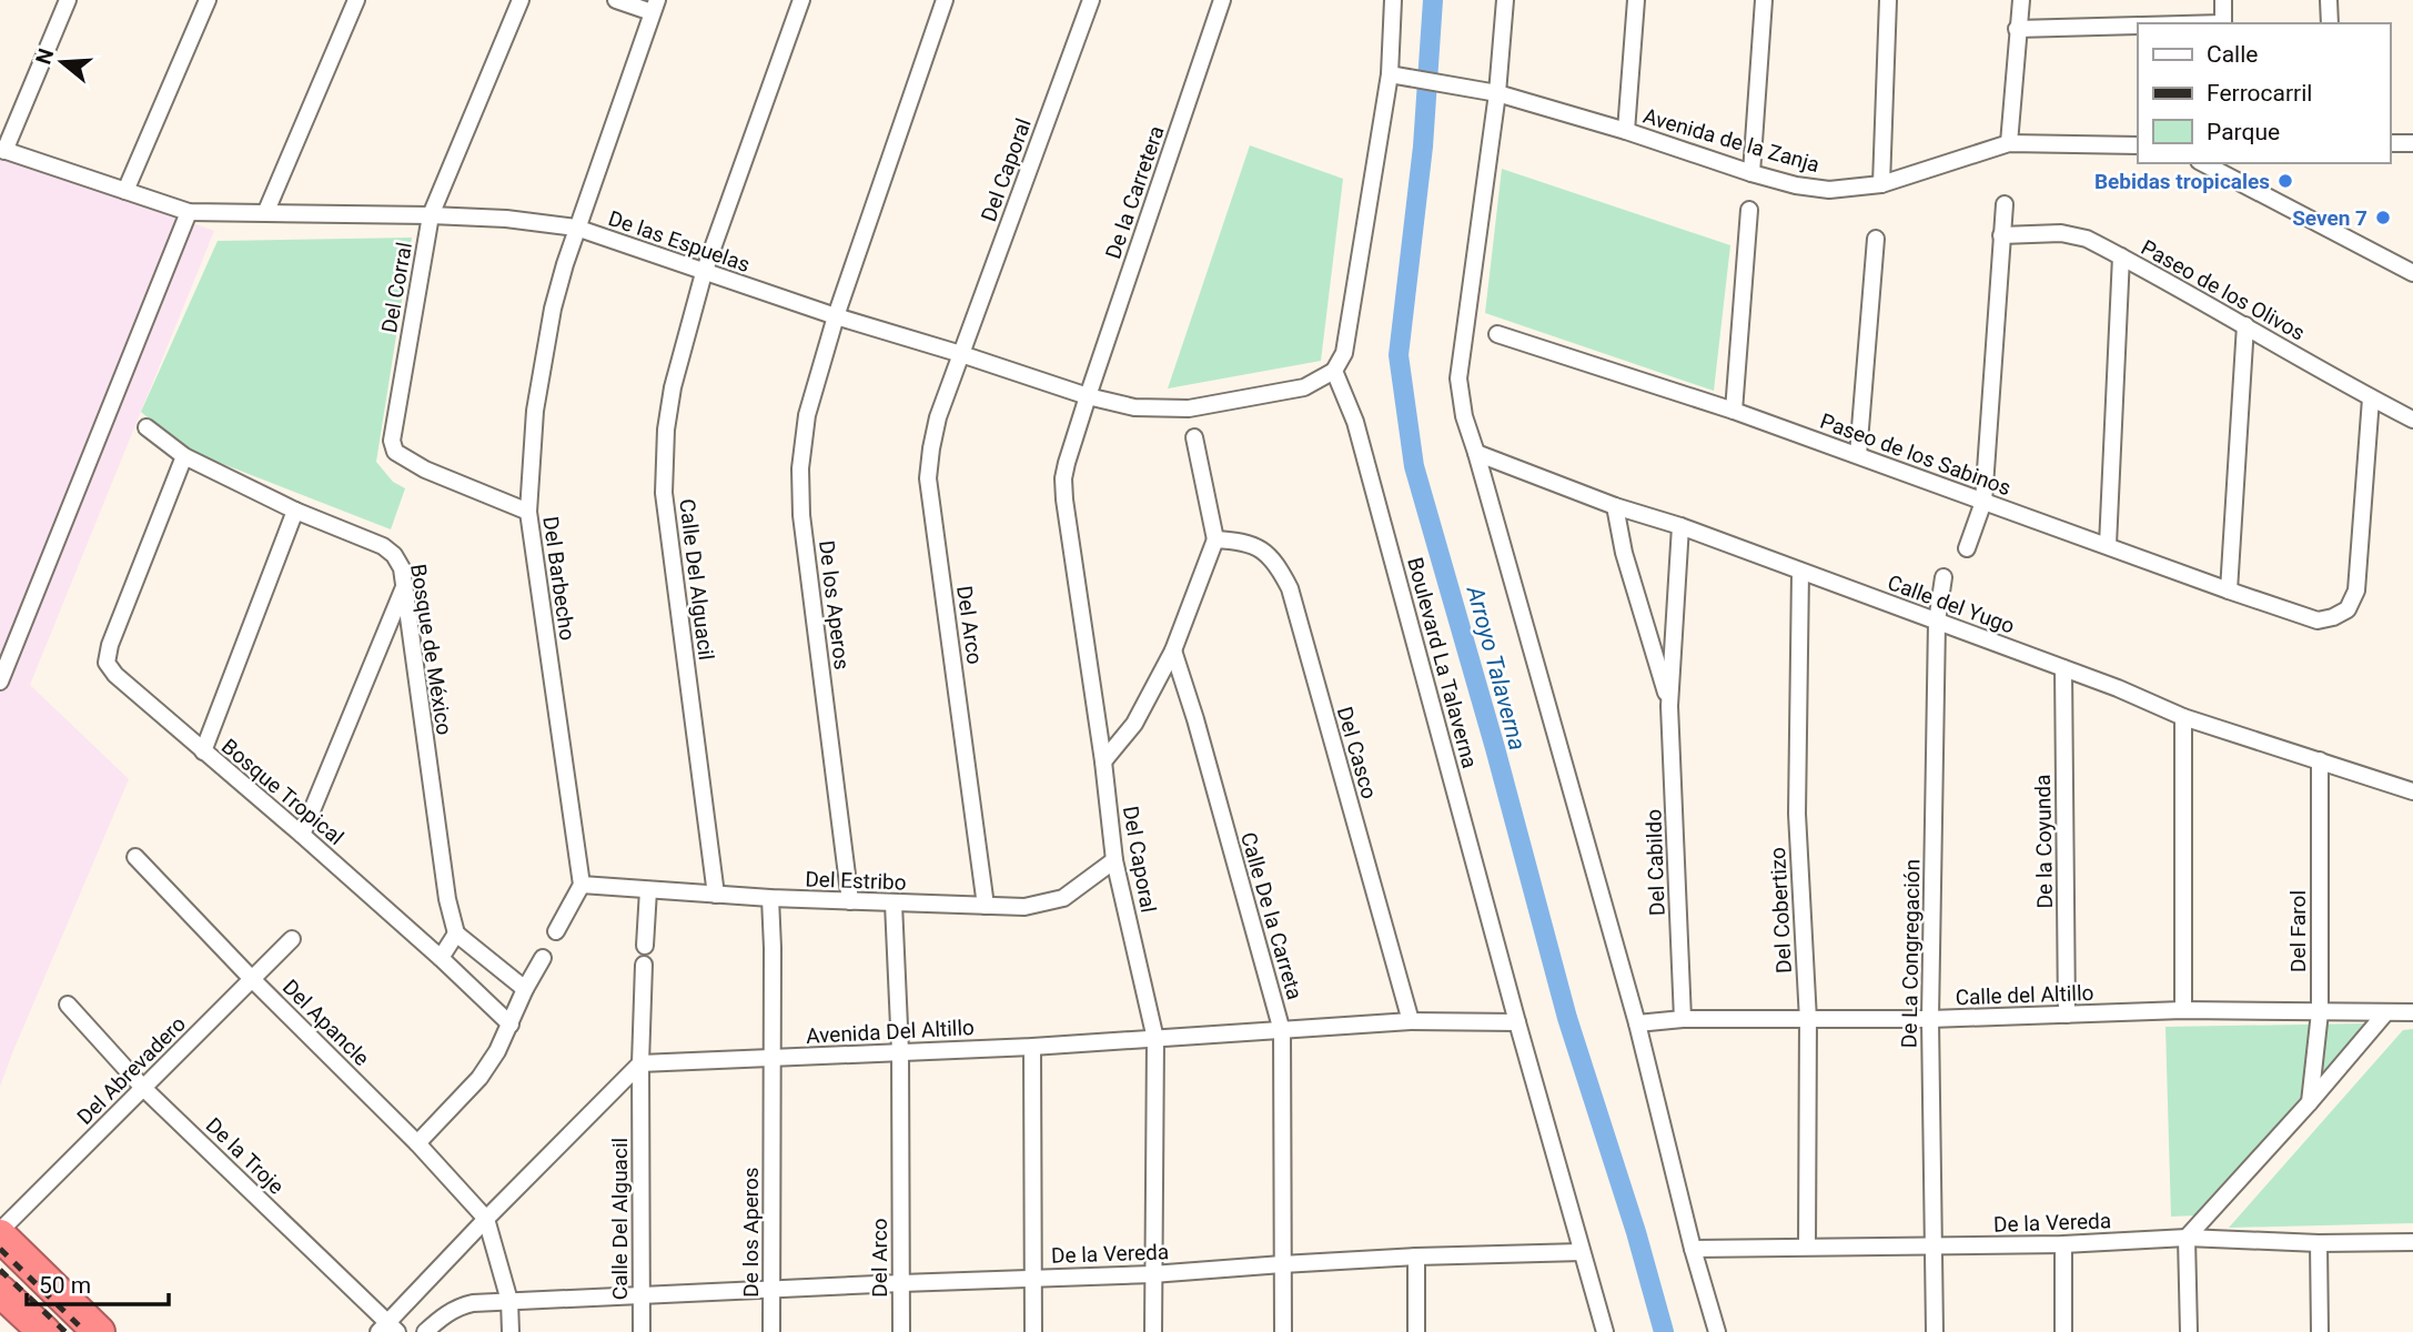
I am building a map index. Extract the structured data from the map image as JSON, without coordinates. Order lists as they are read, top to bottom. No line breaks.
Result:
{"streets":{"street":["Avenida de la Zanja","Del Caporal","De la Carretera","De las Espuelas","Del Corral","Paseo de los Olivos","Paseo de los Sabinos","Del Barbecho","Calle Del Alguacil","Calle del Yugo","De los Aperos","Del Arco","Bosque de México","Boulevard La Talaverna","Del Casco","Bosque Tropical","De la Coyunda","Del Cabildo","Del Estribo","Del Cobertizo","Calle De la Carreta","Del Farol","De La Congregación","Calle del Altillo","Del Apancle","Avenida Del Altillo","Del Abrevadero","De la Troje","De la Vereda"]},"crossings":[["Del Caporal","De la Carretera"],["Del Caporal","De las Espuelas"],["Del Caporal","Del Arco"],["Del Caporal","Del Estribo"],["Del Caporal","Avenida Del Altillo"],["Del Caporal","De la Vereda"],["De la Carretera","De las Espuelas"],["De las Espuelas","Del Corral"],["De las Espuelas","Del Barbecho"],["De las Espuelas","Calle Del Alguacil"],["De las Espuelas","De los Aperos"],["De las Espuelas","Del Arco"],["De las Espuelas","Boulevard La Talaverna"],["Del Corral","Del Barbecho"],["Paseo de los Olivos","Paseo de los Sabinos"],["Del Barbecho","Del Estribo"],["Calle Del Alguacil","Del Estribo"],["Calle Del Alguacil","Avenida Del Altillo"],["Calle Del Alguacil","De la Vereda"],["Calle del Yugo","De la Coyunda"],["Calle del Yugo","Del Cabildo"],["Calle del Yugo","Del Cobertizo"],["Calle del Yugo","Del Farol"],["Calle del Yugo","De La Congregación"],["De los Aperos","Del Estribo"],["De los Aperos","Avenida Del Altillo"],["De los Aperos","De la Vereda"],["Del Arco","Del Estribo"],["Del Arco","Avenida Del Altillo"],["Del Arco","De la Vereda"],["Bosque de México","Bosque Tropical"],["Boulevard La Talaverna","Avenida Del Altillo"],["Boulevard La Talaverna","De la Vereda"],["Del Casco","Avenida Del Altillo"],["De la Coyunda","Calle del Altillo"],["Del Cabildo","Calle del Altillo"],["Del Cobertizo","Calle del Altillo"],["Del Cobertizo","De la Vereda"],["Calle De la Carreta","Avenida Del Altillo"],["Calle De la Carreta","De la Vereda"],["Del Farol","Calle del Altillo"],["De La Congregación","Calle del Altillo"],["De La Congregación","De la Vereda"],["Del Apancle","Del Abrevadero"],["Del Abrevadero","De la Troje"]],"water":["Arroyo Talaverna"],"places":["Bebidas tropicales","Seven 7"],"legend":["Calle","Ferrocarril","Parque"],"scale_bar":"50 m","north":"left"}
